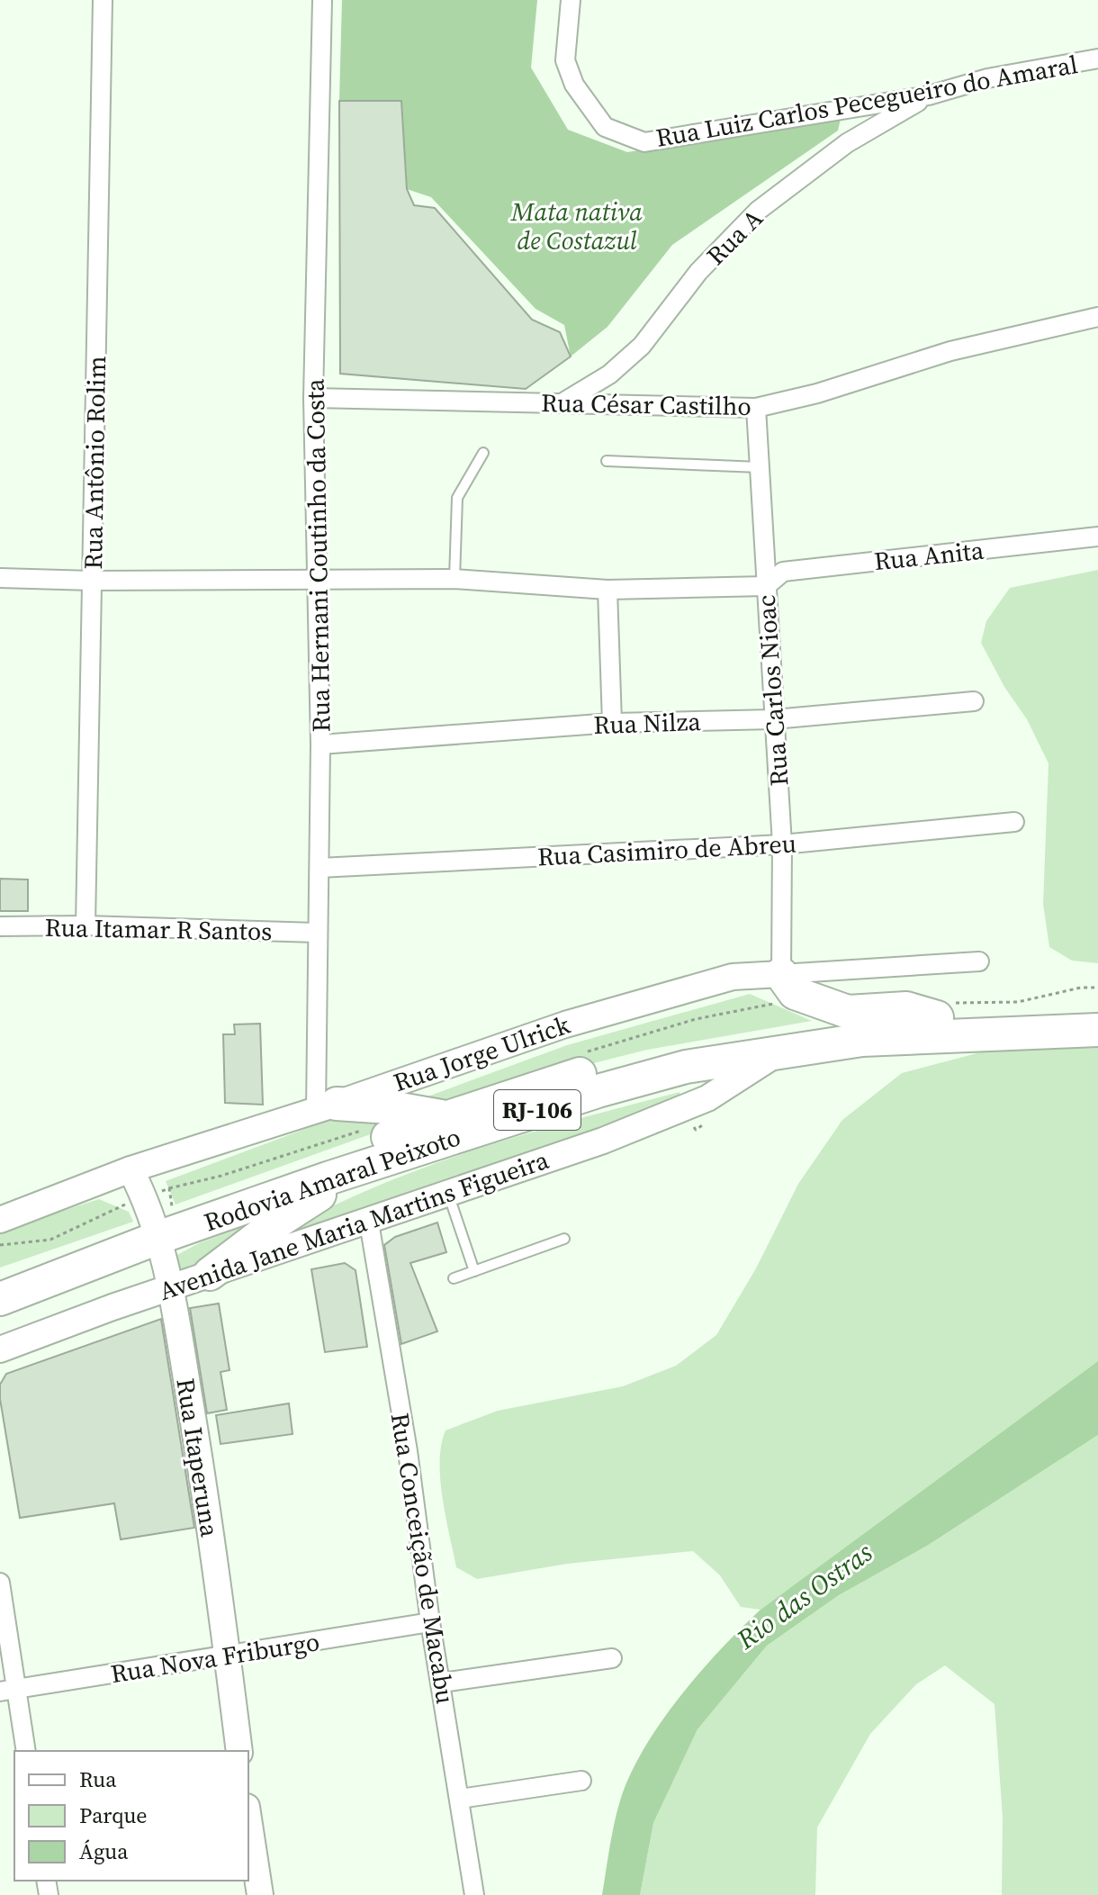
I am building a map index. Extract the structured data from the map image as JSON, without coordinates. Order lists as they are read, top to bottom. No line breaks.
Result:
{"streets":{"highway":["RJ-106","Rodovia Amaral Peixoto"],"main road":["Rua Jorge Ulrick","Avenida Jane Maria Martins Figueira","Rua Itaperuna"],"street":["Rua Luiz Carlos Pecegueiro do Amaral","Rua A","Rua César Castilho","Rua Antônio Rolim","Rua Hernani Coutinho da Costa","Rua Anita","Rua Carlos Nioac","Rua Nilza","Rua Casimiro de Abreu","Rua Itamar R Santos","Rua Conceição de Macabu","Rua Nova Friburgo"]},"crossings":[["Rua Luiz Carlos Pecegueiro do Amaral","Rua A"],["Rua A","Rua César Castilho"],["Rua César Castilho","Rua Hernani Coutinho da Costa"],["Rua César Castilho","Rua Carlos Nioac"],["Rua Antônio Rolim","Rua Itamar R Santos"],["Rua Hernani Coutinho da Costa","Rua Nilza"],["Rua Hernani Coutinho da Costa","Rua Casimiro de Abreu"],["Rua Hernani Coutinho da Costa","Rua Itamar R Santos"],["Rua Hernani Coutinho da Costa","Rua Jorge Ulrick"],["Rua Anita","Rua Carlos Nioac"],["Rua Carlos Nioac","Rua Nilza"],["Rua Carlos Nioac","Rua Casimiro de Abreu"],["Rua Carlos Nioac","Rua Jorge Ulrick"],["Rua Jorge Ulrick","Rua Itaperuna"],["Rodovia Amaral Peixoto","Avenida Jane Maria Martins Figueira"],["Rodovia Amaral Peixoto","Rua Itaperuna"],["Avenida Jane Maria Martins Figueira","Rua Itaperuna"],["Avenida Jane Maria Martins Figueira","Rua Conceição de Macabu"],["Rua Itaperuna","Rua Nova Friburgo"],["Rua Conceição de Macabu","Rua Nova Friburgo"]],"water":["Rio das Ostras"],"parks":["Mata nativa de Costazul"],"legend":["Rua","Parque","Água"]}
